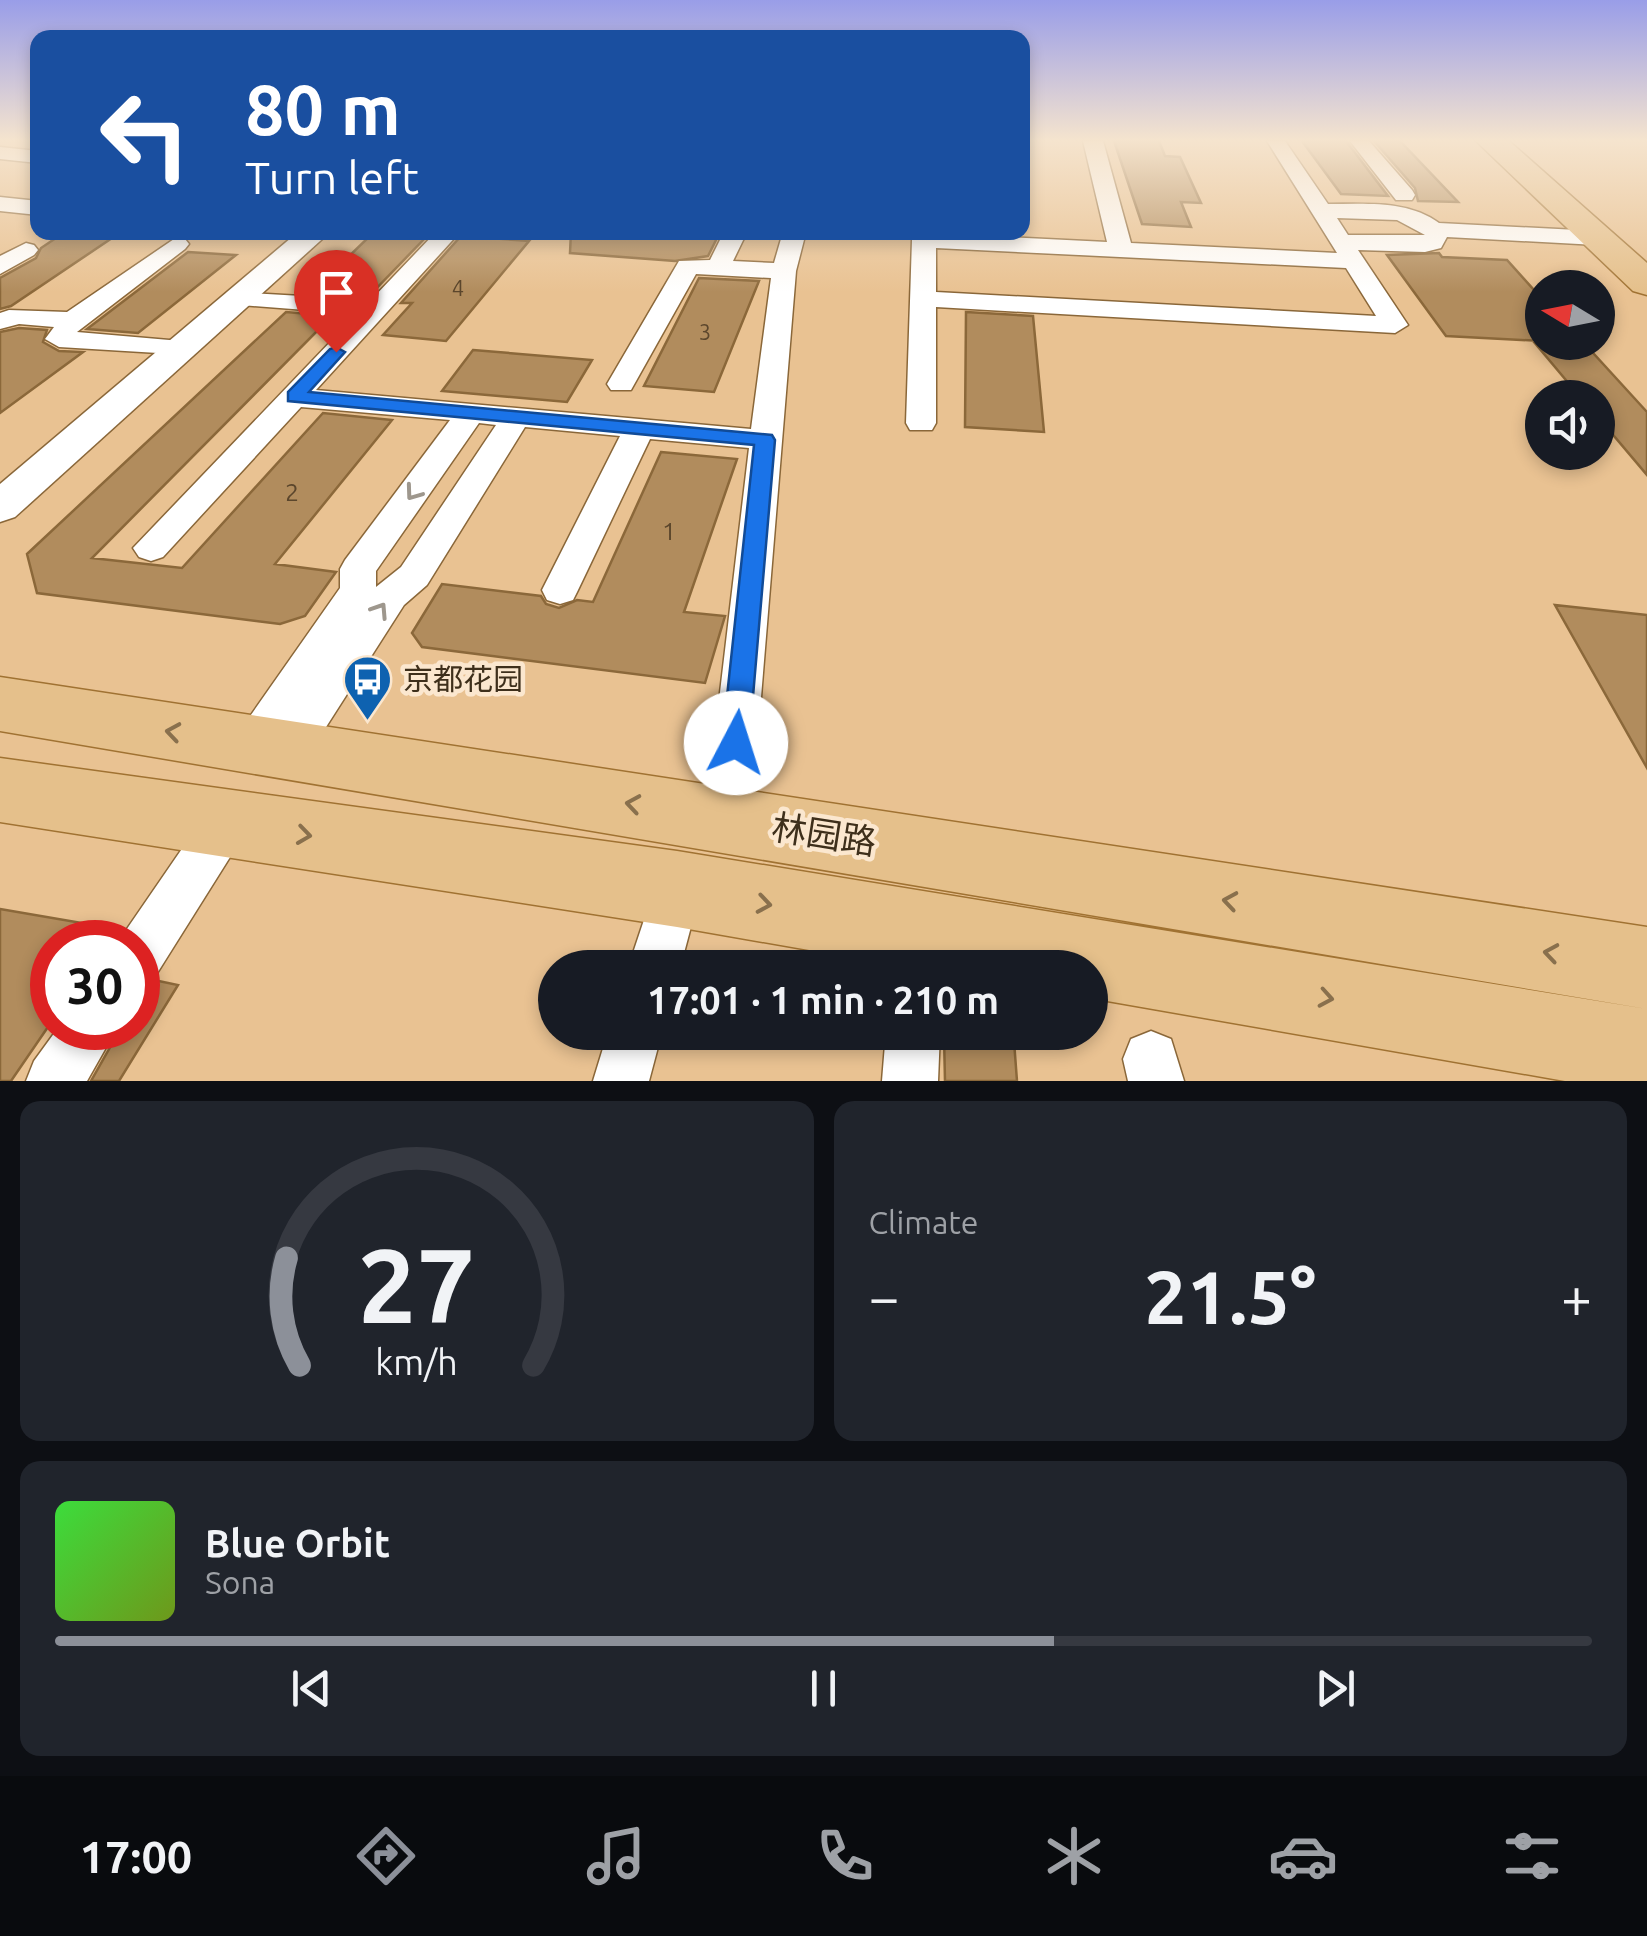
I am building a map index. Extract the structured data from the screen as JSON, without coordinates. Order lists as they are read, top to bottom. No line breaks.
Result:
{"streets":{"main road":["林园路"]},"places":{"bus stop":["京都花园"]},"house_numbers":["4","3","2","1"],"north":"left","page":{"turn":["80 m","Turn left"],"limit":"30","trip":"17:01 · 1 min · 210 m","tile":"Climate","heat":["−","21.5°","+"],"song":["Blue Orbit","Sona"],"tabs":"17:00","gauge":["27","km/h"]}}
